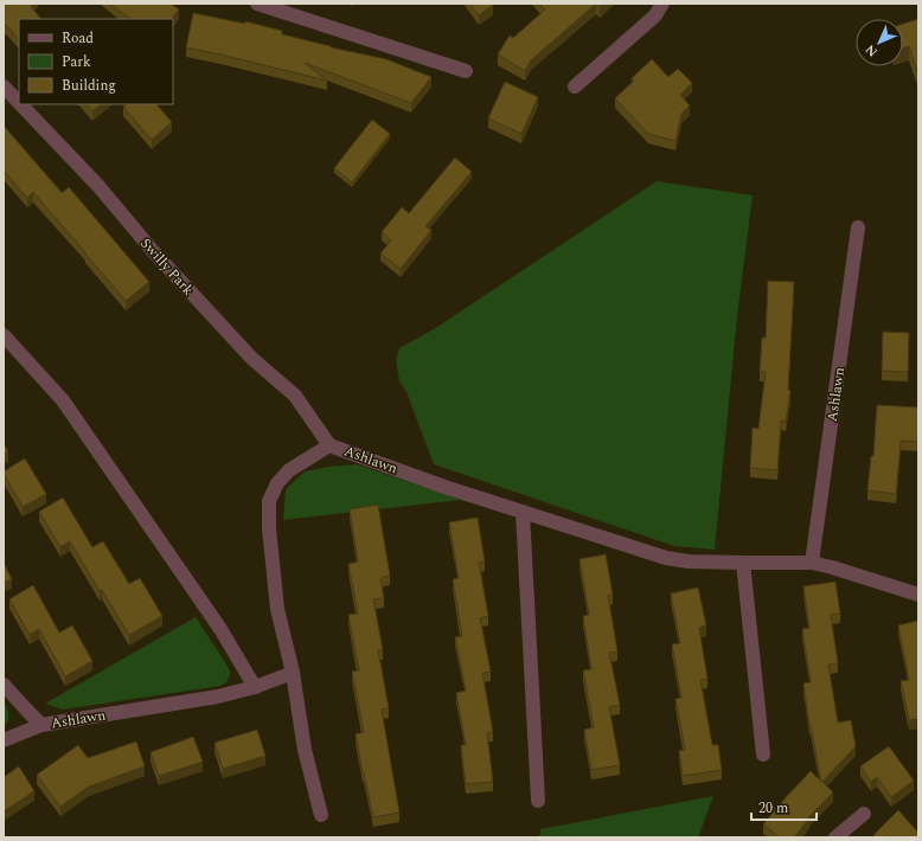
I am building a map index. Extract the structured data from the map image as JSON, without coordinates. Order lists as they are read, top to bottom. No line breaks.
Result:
{"streets":{"street":["Swilly Park","Ashlawn"]},"crossings":[["Swilly Park","Ashlawn"]],"legend":["Road","Park","Building"],"scale_bar":"20 m","north":"bottom left"}
